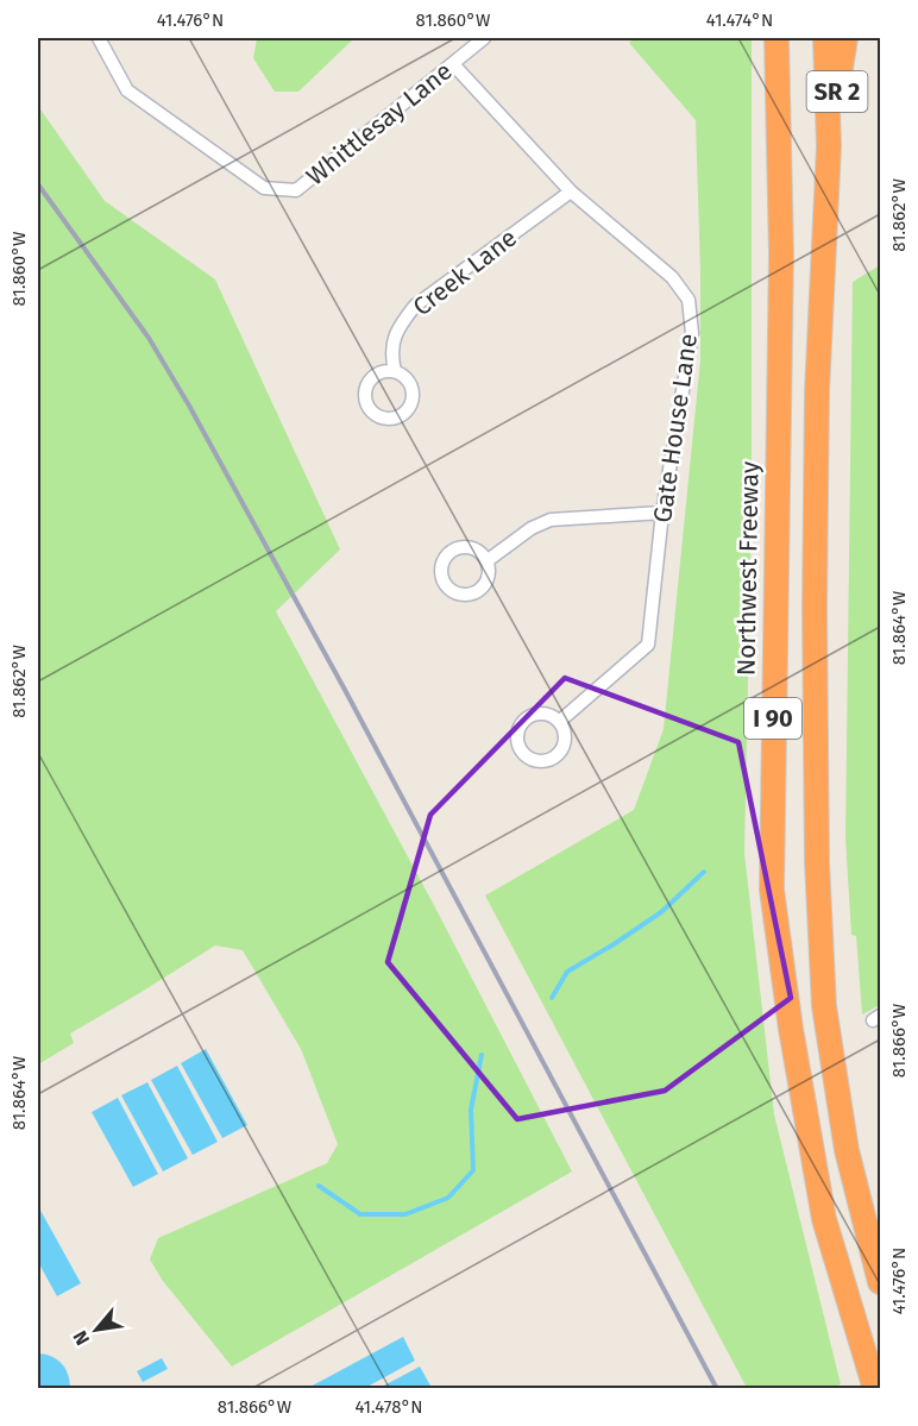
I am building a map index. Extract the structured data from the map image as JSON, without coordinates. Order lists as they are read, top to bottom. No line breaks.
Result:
{"streets":{"highway":["SR 2","Northwest Freeway","I 90"],"street":["Whittlesay Lane","Creek Lane","Gate House Lane"]},"crossings":[["SR 2","I 90"],["Whittlesay Lane","Gate House Lane"],["Creek Lane","Gate House Lane"]],"north":"bottom left","coordinates":["41.476°N","81.860°W","41.474°N","81.862°W","81.864°W","81.866°W","41.478°N"]}
